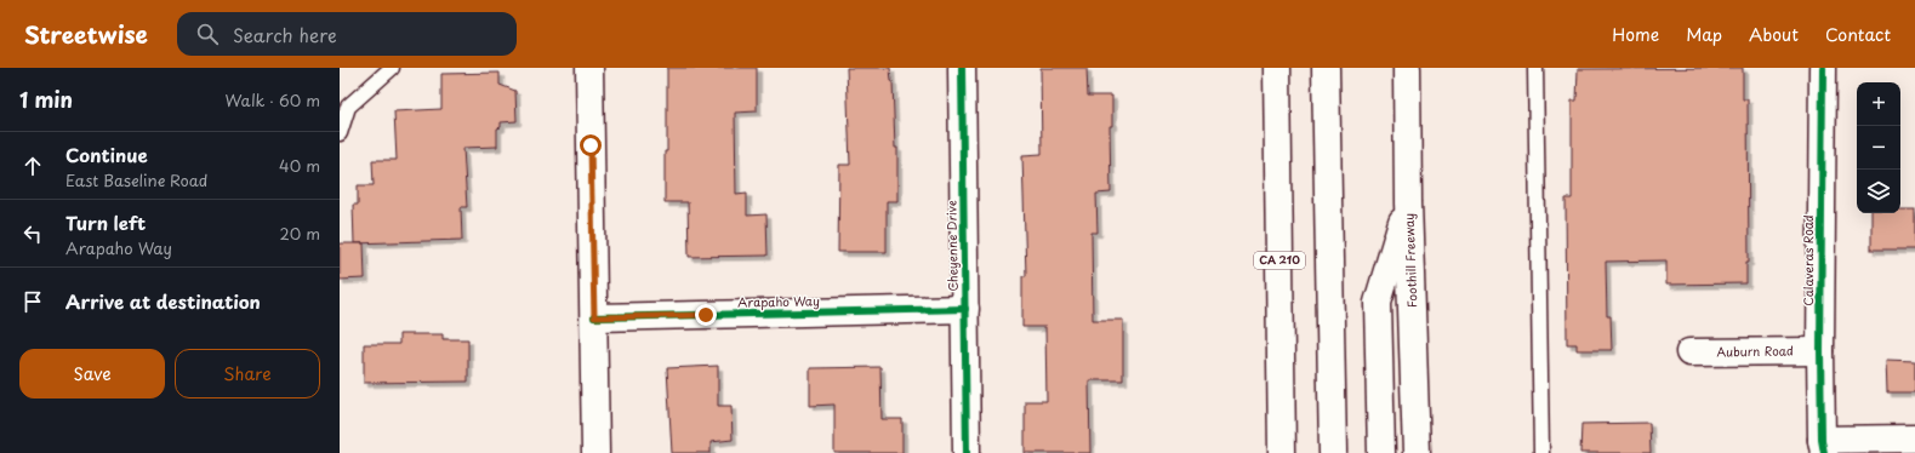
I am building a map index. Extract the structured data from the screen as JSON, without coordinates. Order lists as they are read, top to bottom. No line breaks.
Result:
{"streets":{"main road":["Cheyenne Drive","CA 210","Foothill Freeway","Calaveras Road","Arapaho Way","Auburn Road"]},"crossings":[["Cheyenne Drive","Arapaho Way"],["Calaveras Road","Auburn Road"]],"page":{"header":"Streetwise","search":"Search here","nav":["Home","Map","About","Contact"],"heading":["1 min","Walk · 60 m"],"map_buttons":["+","−"],"list":[["Continue","East Baseline Road","40 m"],["Turn left","Arapaho Way","20 m"],"Arrive at destination"],"buttons":["Save","Share"]}}
